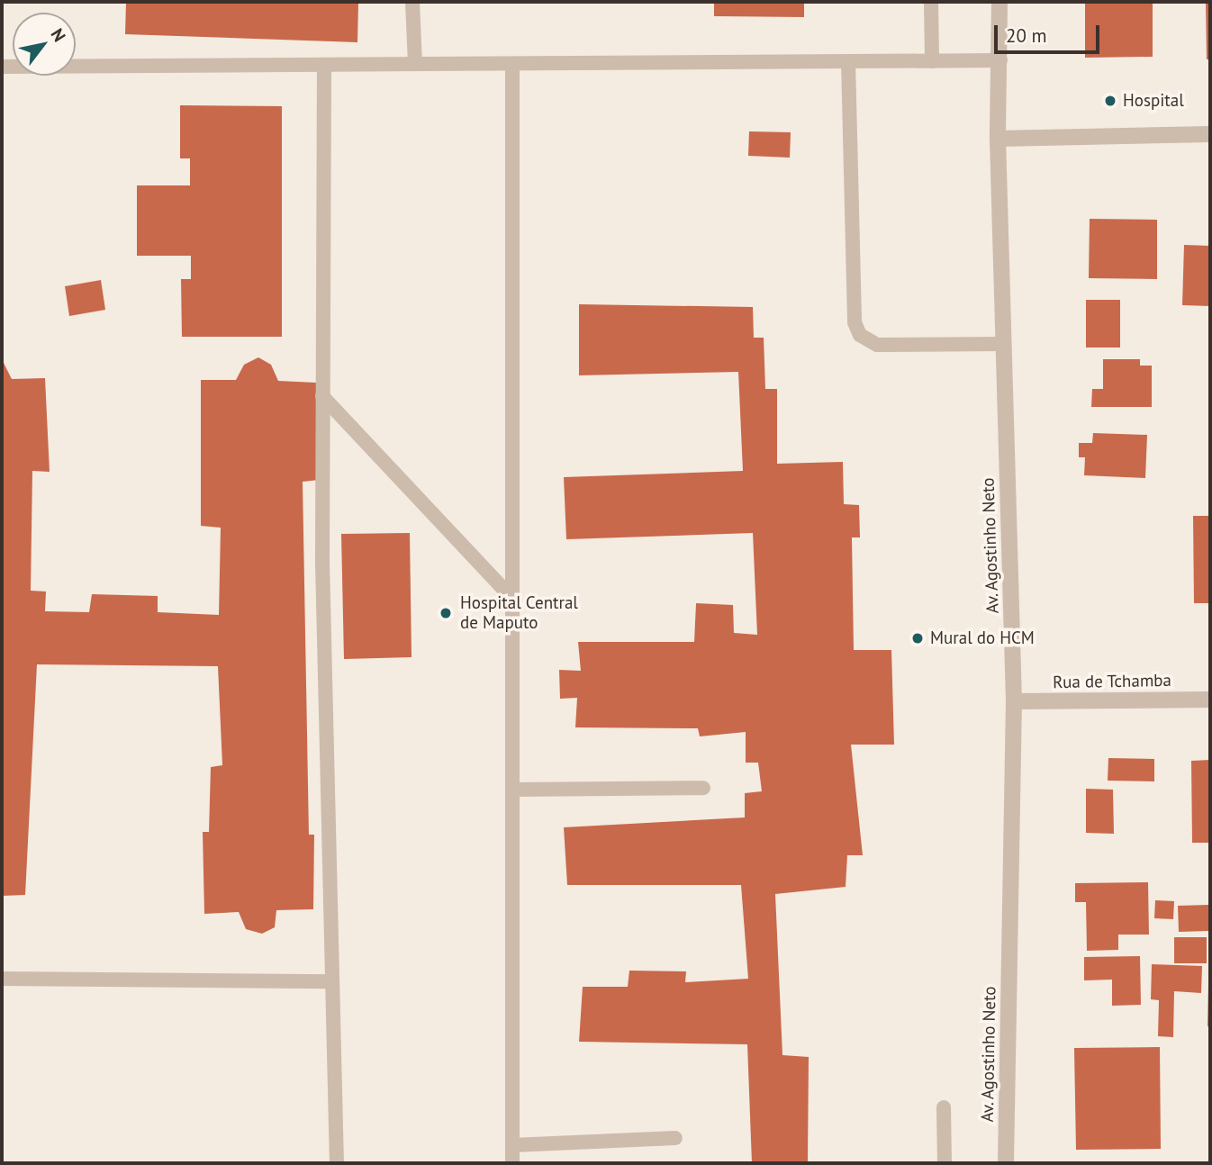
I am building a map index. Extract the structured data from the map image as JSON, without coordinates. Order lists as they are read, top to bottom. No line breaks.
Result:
{"streets":{"street":["Av. Agostinho Neto","Rua de Tchamba"]},"crossings":[["Av. Agostinho Neto","Rua de Tchamba"]],"places":["Hospital","Hospital Central de Maputo","Mural do HCM"],"scale_bar":"20 m","north":"top right"}
